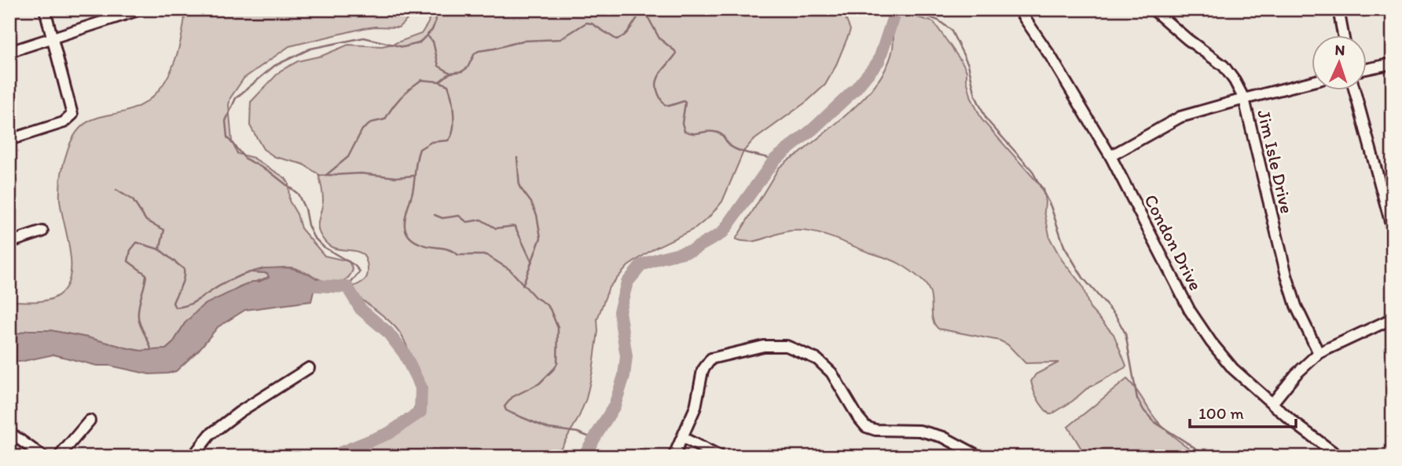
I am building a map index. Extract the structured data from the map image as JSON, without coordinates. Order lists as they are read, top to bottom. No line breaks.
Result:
{"streets":{"street":["Jim Isle Drive","Condon Drive"]},"scale_bar":"100 m","north":"top"}
